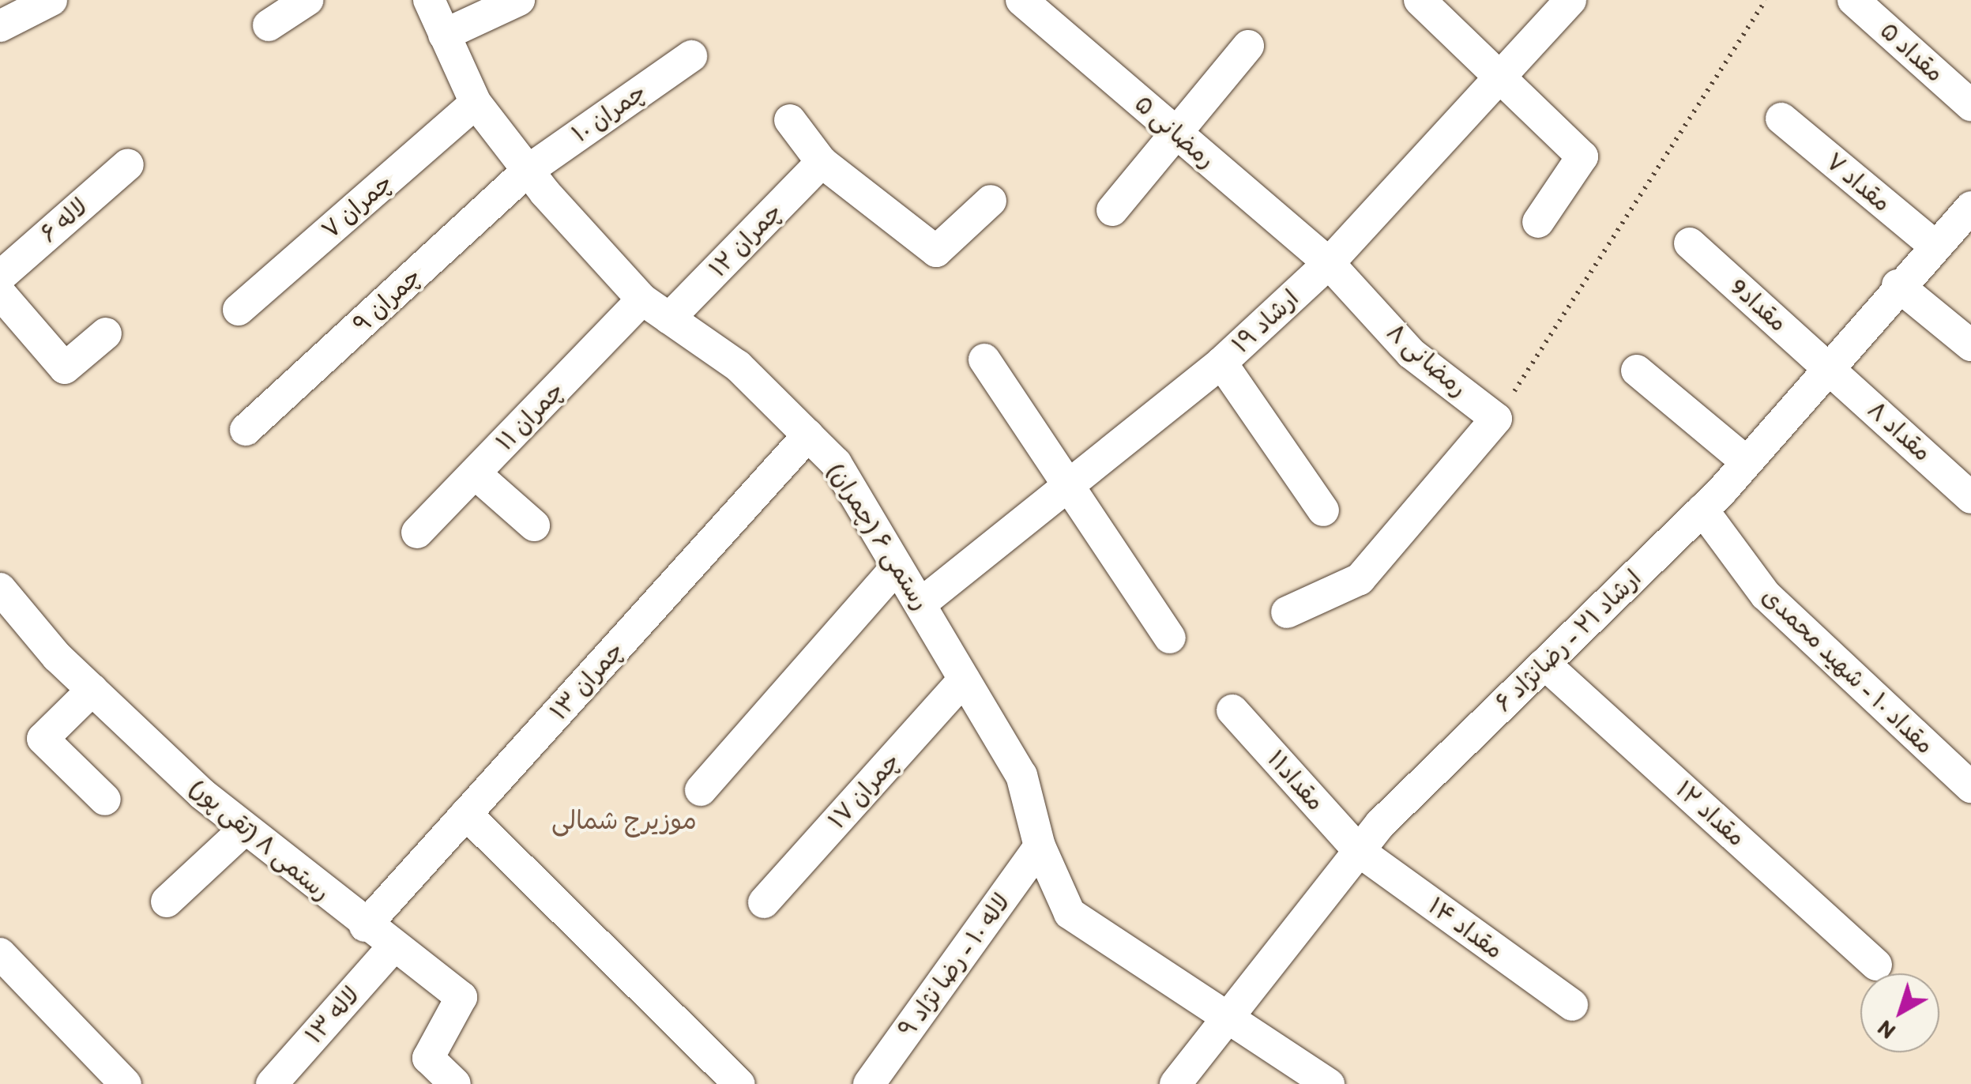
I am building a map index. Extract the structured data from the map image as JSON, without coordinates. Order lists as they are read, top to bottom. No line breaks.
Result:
{"streets":{"street":["مقداد ۵","چمران ۱۰","رمضانی ۵","مقداد ۷","چمران ۷","لاله ۶","چمران ۱۲","چمران ۹","مقداد9","ارشاد ۱۹","رمضانی ۸","چمران ۱۱","مقداد ۸","رستمی ۶ (چمران)","ارشاد ۲۱ - رضانژاد ۶","مقداد ۱۰ - شهید محمدی","چمران ۱۳","مقداد۱۱","چمران ۱۷","مقداد ۱۲","رستمی ۸ (تقی پور)","مقداد ۱۴","لاله ۱۰ - رضا نژاد ۹","لاله ۱۳"]},"crossings":[["چمران ۱۰","چمران ۹"],["چمران ۱۰","رستمی ۶ (چمران)"],["رمضانی ۵","ارشاد ۱۹"],["رمضانی ۵","رمضانی ۸"],["مقداد ۷","ارشاد ۲۱ - رضانژاد ۶"],["چمران ۷","رستمی ۶ (چمران)"],["چمران ۱۲","رستمی ۶ (چمران)"],["چمران ۹","رستمی ۶ (چمران)"],["مقداد9","مقداد ۸"],["مقداد9","ارشاد ۲۱ - رضانژاد ۶"],["ارشاد ۱۹","رمضانی ۸"],["ارشاد ۱۹","رستمی ۶ (چمران)"],["چمران ۱۱","رستمی ۶ (چمران)"],["مقداد ۸","ارشاد ۲۱ - رضانژاد ۶"],["رستمی ۶ (چمران)","ارشاد ۲۱ - رضانژاد ۶"],["رستمی ۶ (چمران)","چمران ۱۳"],["رستمی ۶ (چمران)","چمران ۱۷"],["رستمی ۶ (چمران)","لاله ۱۰ - رضا نژاد ۹"],["ارشاد ۲۱ - رضانژاد ۶","مقداد ۱۰ - شهید محمدی"],["ارشاد ۲۱ - رضانژاد ۶","مقداد۱۱"],["ارشاد ۲۱ - رضانژاد ۶","مقداد ۱۲"],["ارشاد ۲۱ - رضانژاد ۶","مقداد ۱۴"],["چمران ۱۳","رستمی ۸ (تقی پور)"],["مقداد۱۱","مقداد ۱۴"],["رستمی ۸ (تقی پور)","لاله ۱۳"]],"districts":["موزیرج شمالی"],"north":"bottom left"}
